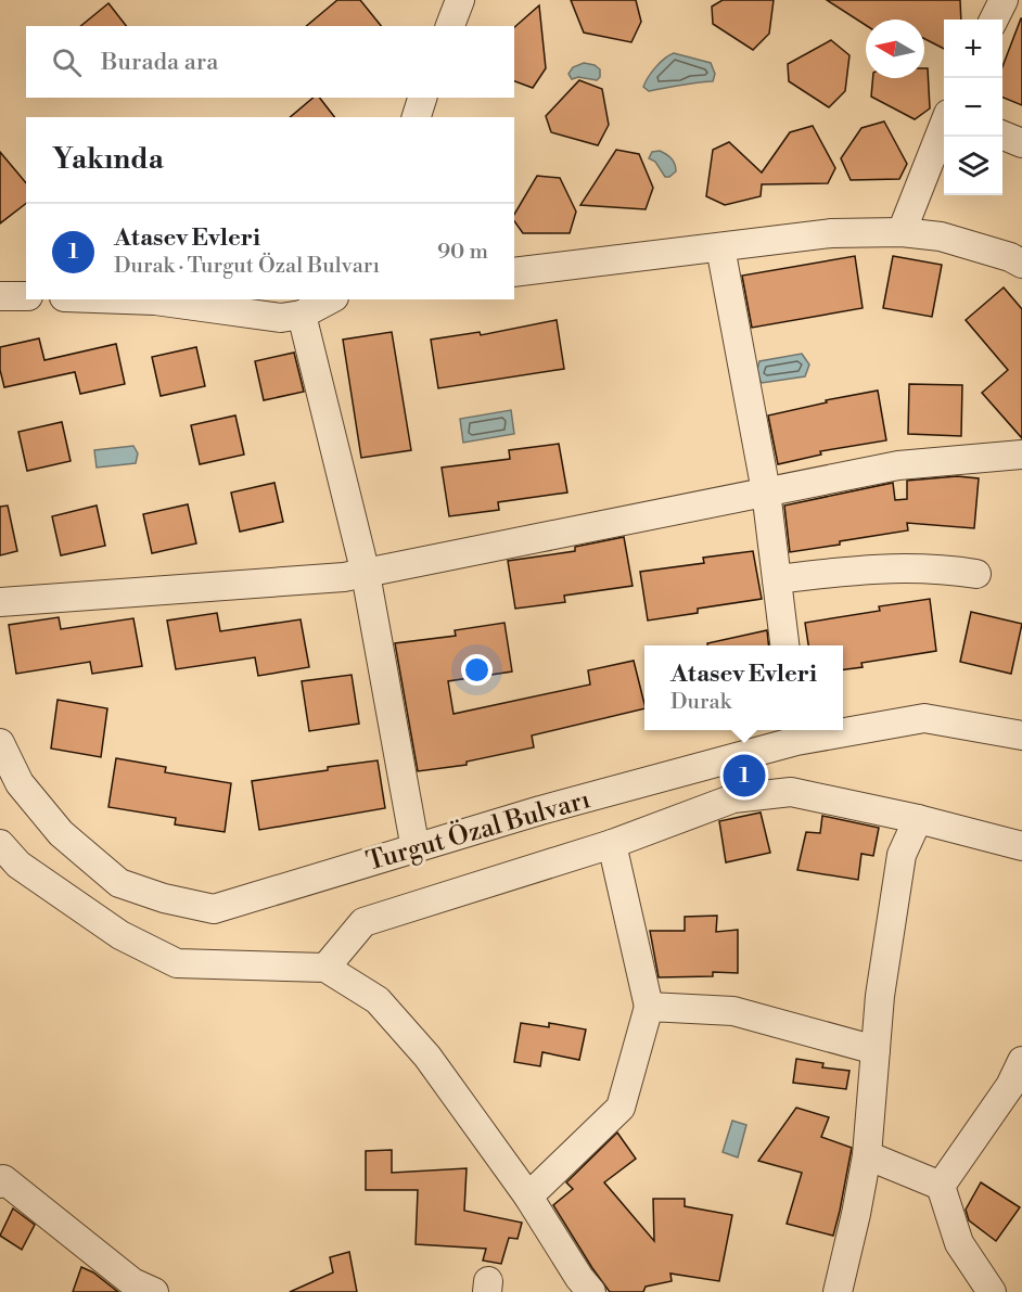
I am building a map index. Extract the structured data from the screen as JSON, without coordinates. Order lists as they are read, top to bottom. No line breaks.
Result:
{"streets":{"street":["Turgut Özal Bulvarı"]},"north":"left","page":{"map_buttons":["+","−"],"search":"Burada ara","heading":"Yakında","list":[{"mark":"1","name":"Atasev Evleri","note":"Durak · Turgut Özal Bulvarı","value":"90 m"}],"popup":["Atasev Evleri","Durak"],"pins":"1"}}
